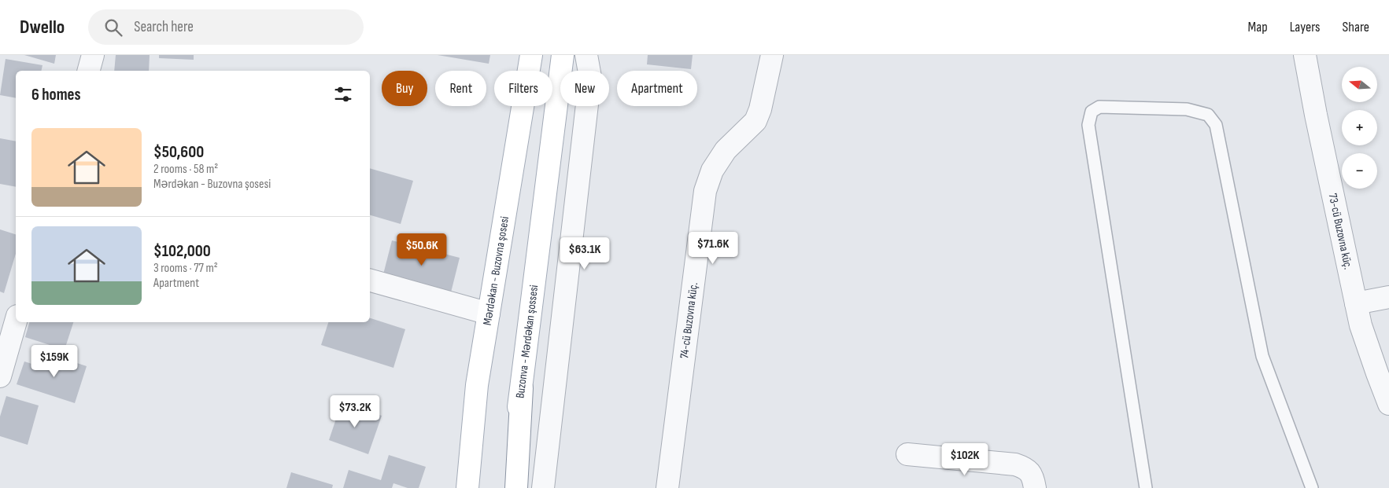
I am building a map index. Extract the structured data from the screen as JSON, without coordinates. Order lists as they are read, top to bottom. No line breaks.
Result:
{"streets":{"main road":["Mərdəkan - Buzovna şosesi","Buzonva - Mərdəkan şossesi"],"street":["73-cü Buzovna küç.","74-cü Buzovna küç."]},"north":"left","page":{"header":"Dwello","search":"Search here","nav":["Map","Layers","Share"],"map_buttons":["+","−"],"chip":["Buy","Rent","Filters","New","Apartment"],"heading":"6 homes","list":[{"name":"$50,600","note":"2 rooms · 58 m² · Mərdəkan - Buzovna şosesi"},{"name":"$102,000","note":"3 rooms · 77 m² · Apartment"}],"price":["$71.6K","$50.6K","$63.1K","$159K","$73.2K","$102K"]}}
